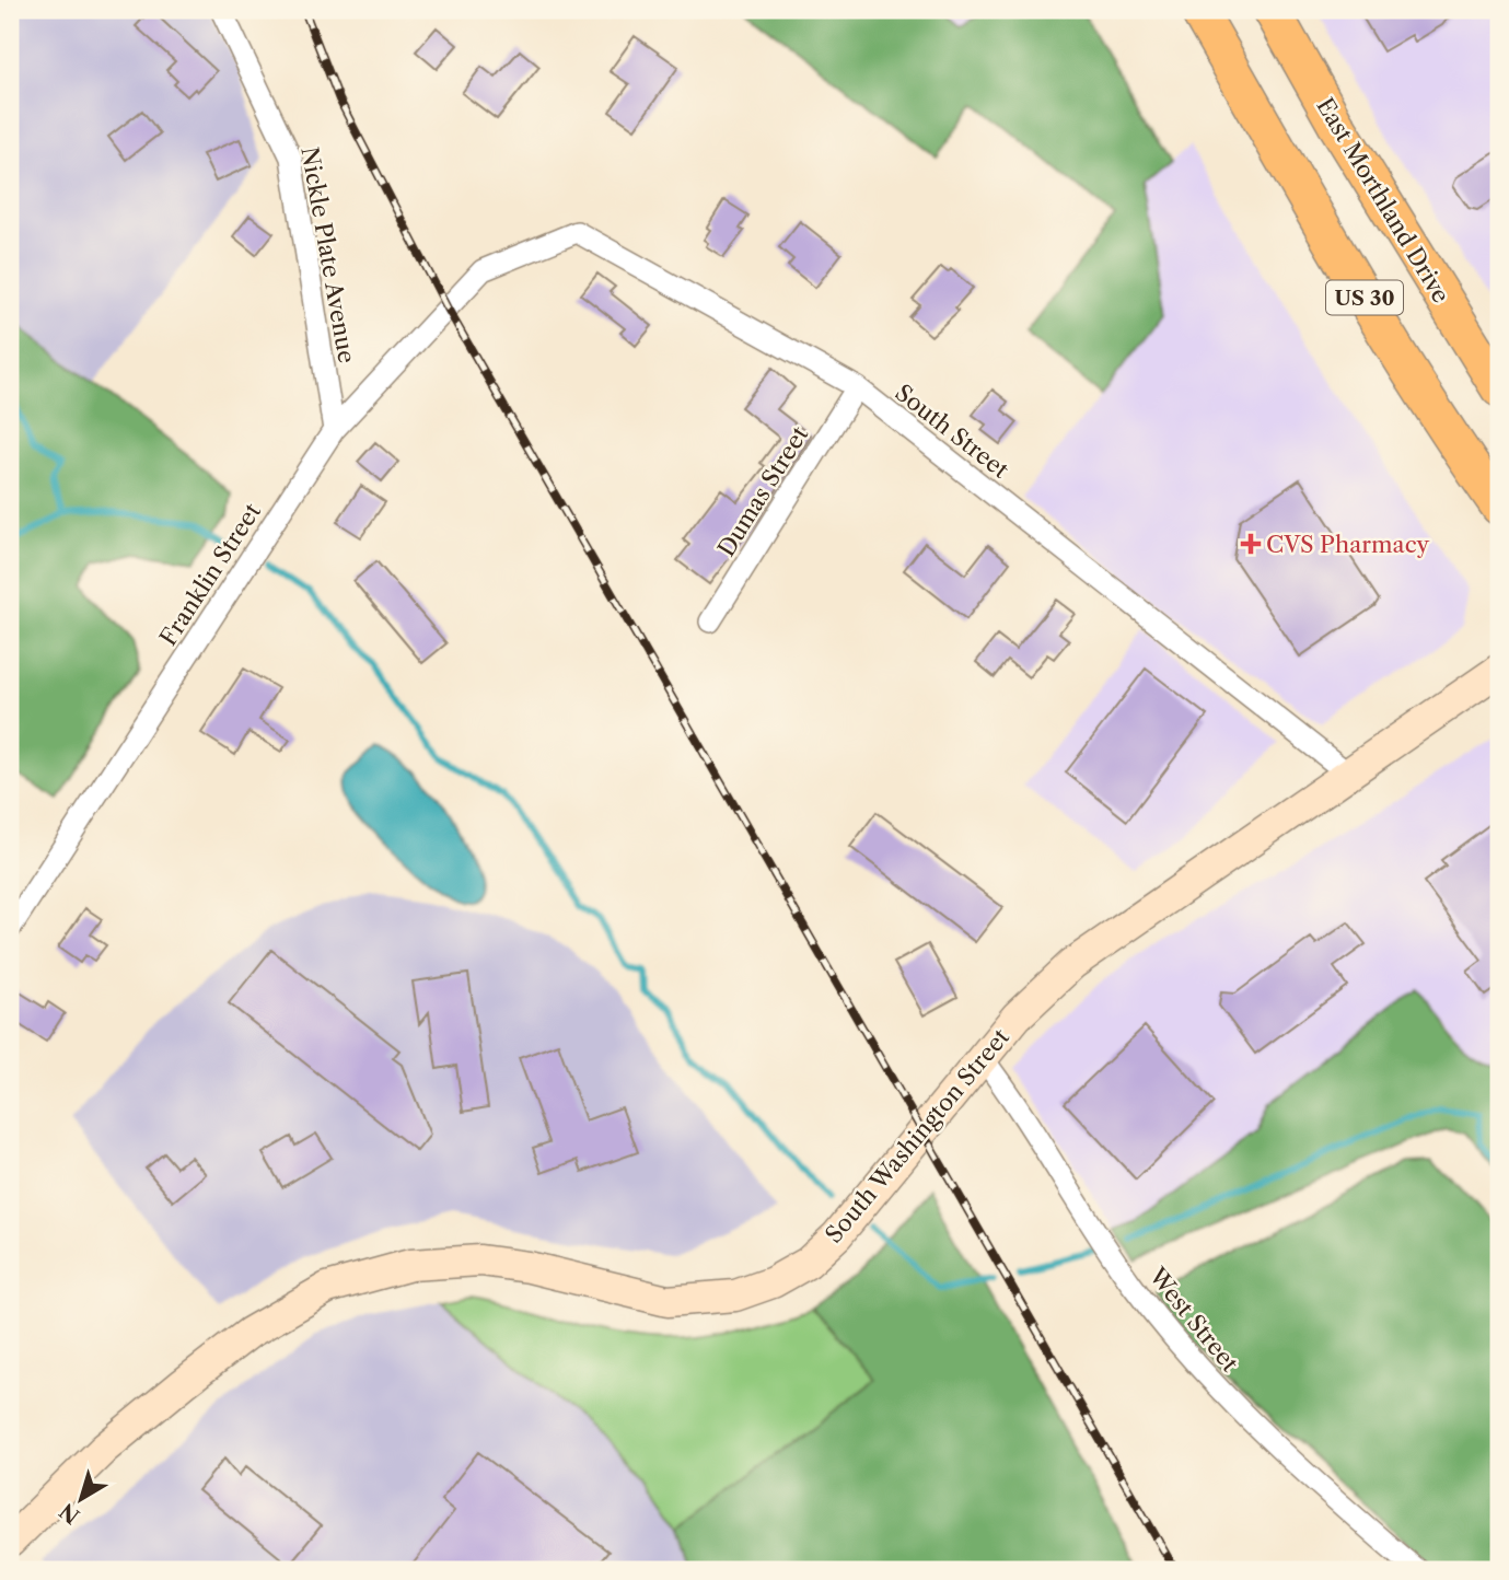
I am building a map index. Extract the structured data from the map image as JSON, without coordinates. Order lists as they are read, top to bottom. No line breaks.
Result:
{"streets":{"highway":["East Morthland Drive","US 30"],"main road":["South Washington Street"],"street":["Nickle Plate Avenue","South Street","Dumas Street","Franklin Street","West Street"]},"crossings":[["Nickle Plate Avenue","Franklin Street"],["South Street","Dumas Street"],["South Street","Franklin Street"],["South Street","South Washington Street"],["South Washington Street","West Street"]],"places":{"health":["CVS Pharmacy"]},"north":"bottom left"}
